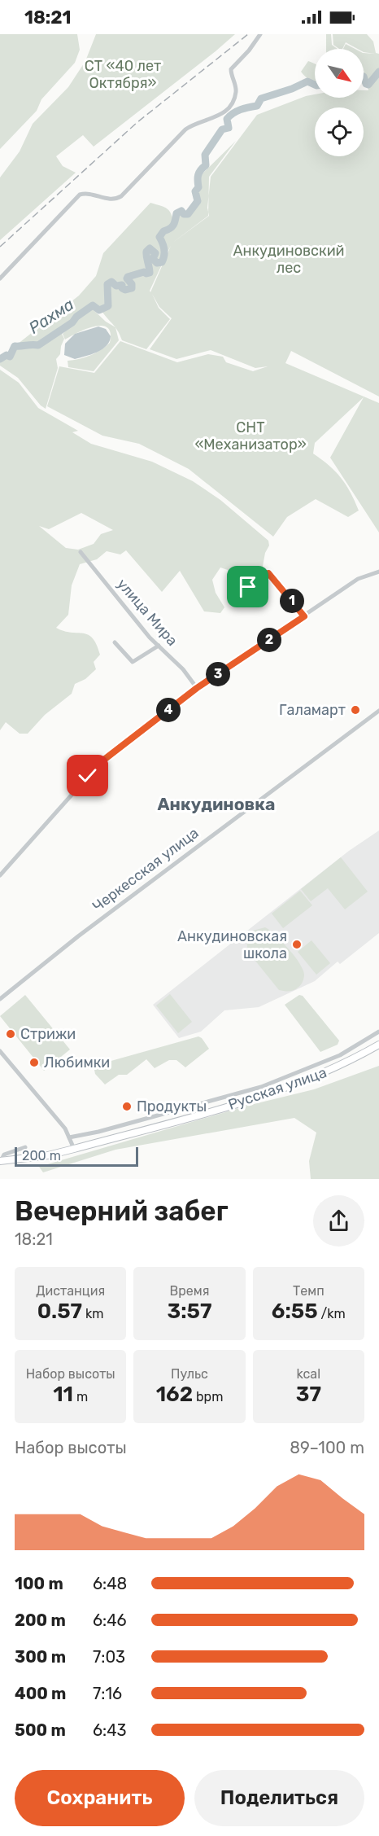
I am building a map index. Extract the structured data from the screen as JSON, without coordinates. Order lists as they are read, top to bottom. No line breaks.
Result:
{"streets":{"street":["улица Мира","Черкесская улица","Русская улица"]},"districts":["Анкудиновка"],"water":["Рахма"],"parks":["СТ «40 лет Октября»","Анкудиновский лес","СНТ «Механизатор»"],"places":["Галамарт","Анкудиновская школа","Стрижи","Любимки","Продукты"],"scale_bar":"200 m","north":"bottom right","page":{"status":"18:21","pins":["1","2","3","4"],"scale":"200 m","heading":["Вечерний забег","18:21"],"stats":[["Дистанция","0.57 km"],["Время","3:57"],["Темп","6:55 /km"],["Набор высоты","11 m"],["Пульс","162 bpm"],["kcal","37"]],"chart":["Набор высоты","89–100 m"],"list":[{"name":"100 m","note":"6:48"},{"name":"200 m","note":"6:46"},{"name":"300 m","note":"7:03"},{"name":"400 m","note":"7:16"},{"name":"500 m","note":"6:43"}],"buttons":["Сохранить","Поделиться"]}}
